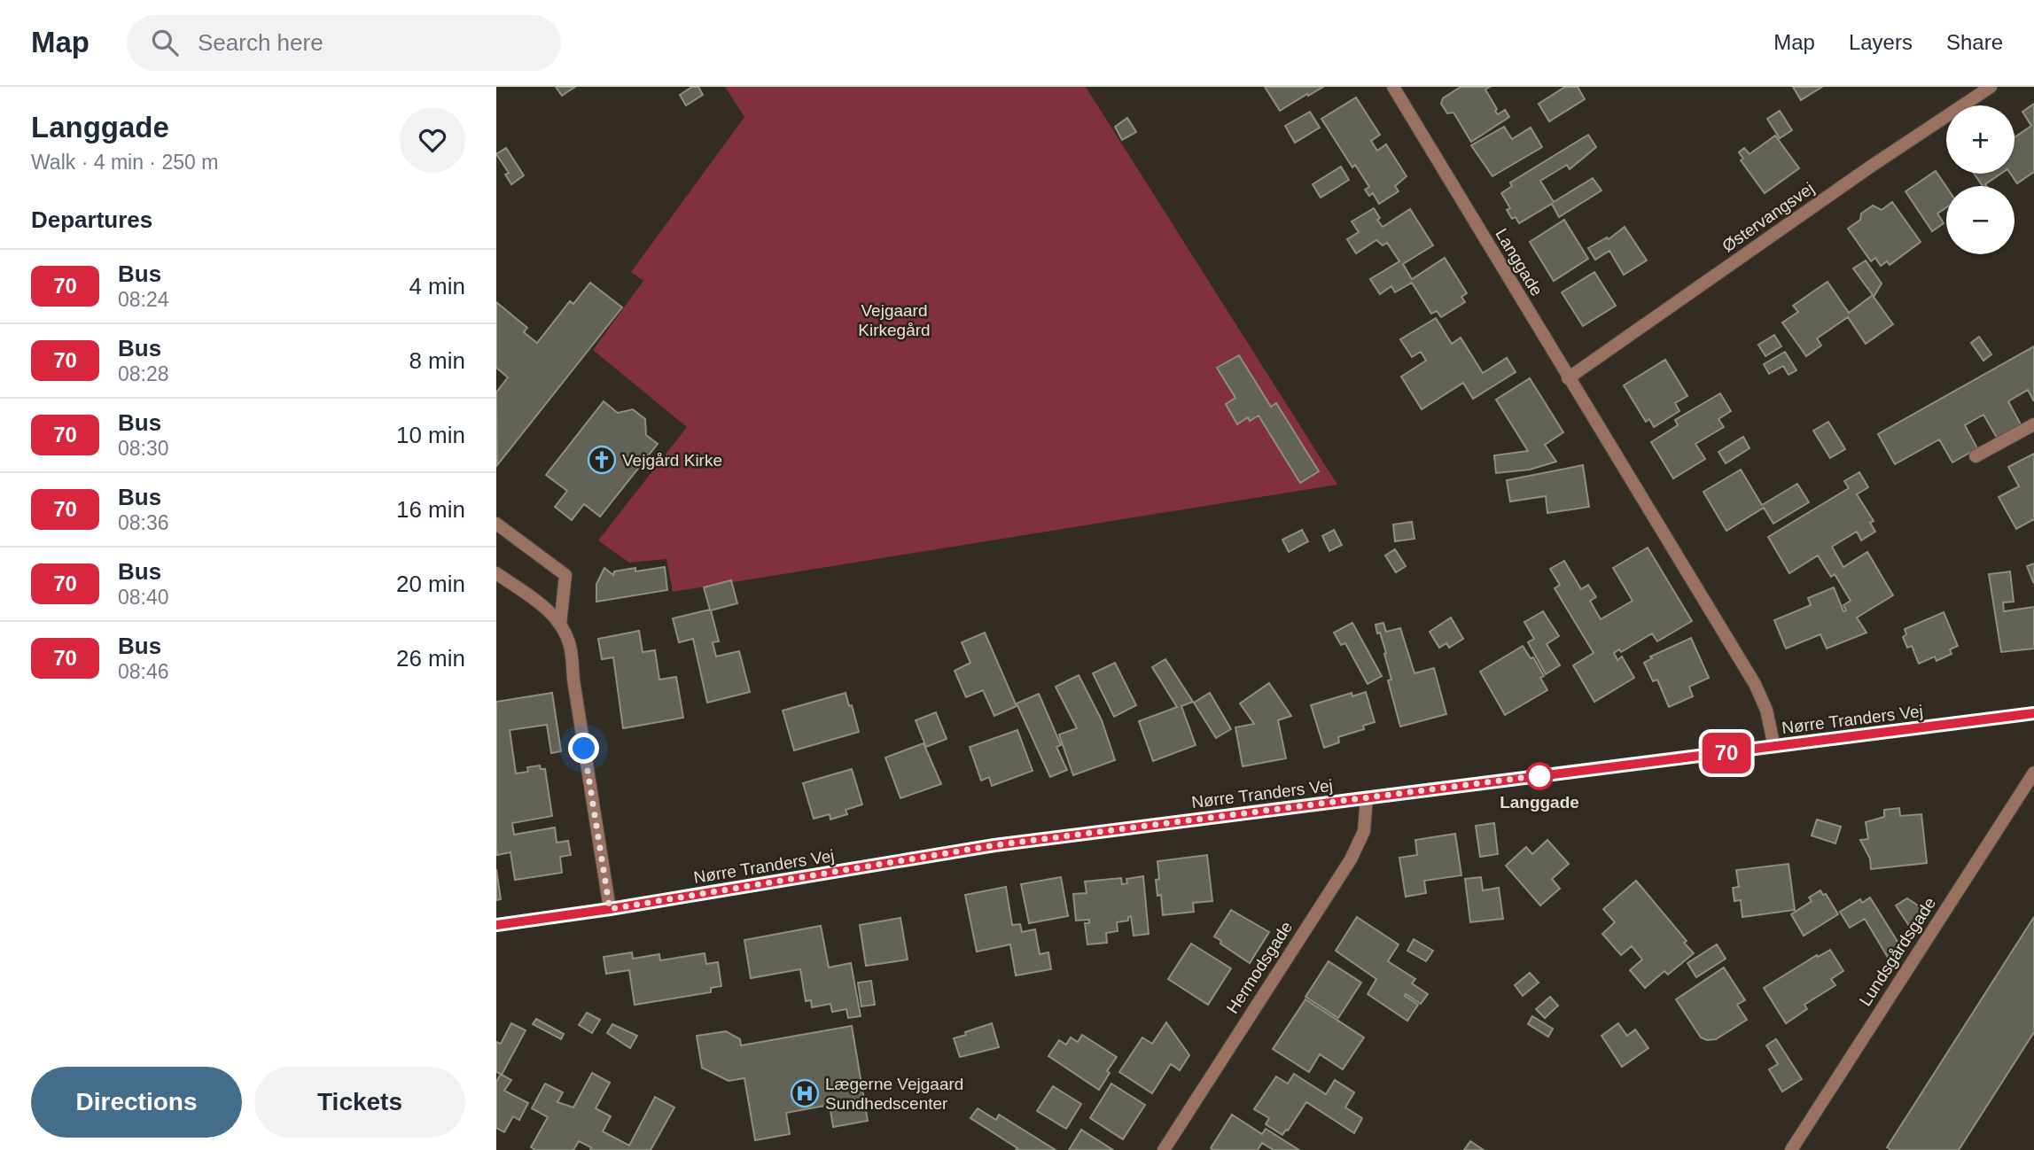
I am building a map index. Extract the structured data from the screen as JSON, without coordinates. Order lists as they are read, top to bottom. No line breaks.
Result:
{"streets":{"street":["Østervangsvej","Langgade","Nørre Tranders Vej","Lundsgårdsgade","Hermodsgade"]},"crossings":[["Østervangsvej","Langgade"],["Langgade","Nørre Tranders Vej"],["Nørre Tranders Vej","Hermodsgade"]],"parks":["Vejgaard Kirkegård"],"places":{"church":["Vejgård Kirke"],"other":["Langgade"],"hospital":["Lægerne Vejgaard Sundhedscenter"]},"lines":["bus line 70"],"page":{"header":"Map","search":"Search here","nav":["Map","Layers","Share"],"heading":[["Langgade","Walk · 4 min · 250 m"],"Departures"],"on_map":"70","map_buttons":["+","−"],"list":[{"mark":"70","name":"Bus","note":"08:24","value":"4 min"},{"mark":"70","name":"Bus","note":"08:28","value":"8 min"},{"mark":"70","name":"Bus","note":"08:30","value":"10 min"},{"mark":"70","name":"Bus","note":"08:36","value":"16 min"},{"mark":"70","name":"Bus","note":"08:40","value":"20 min"},{"mark":"70","name":"Bus","note":"08:46","value":"26 min"}],"buttons":["Directions","Tickets"]}}
